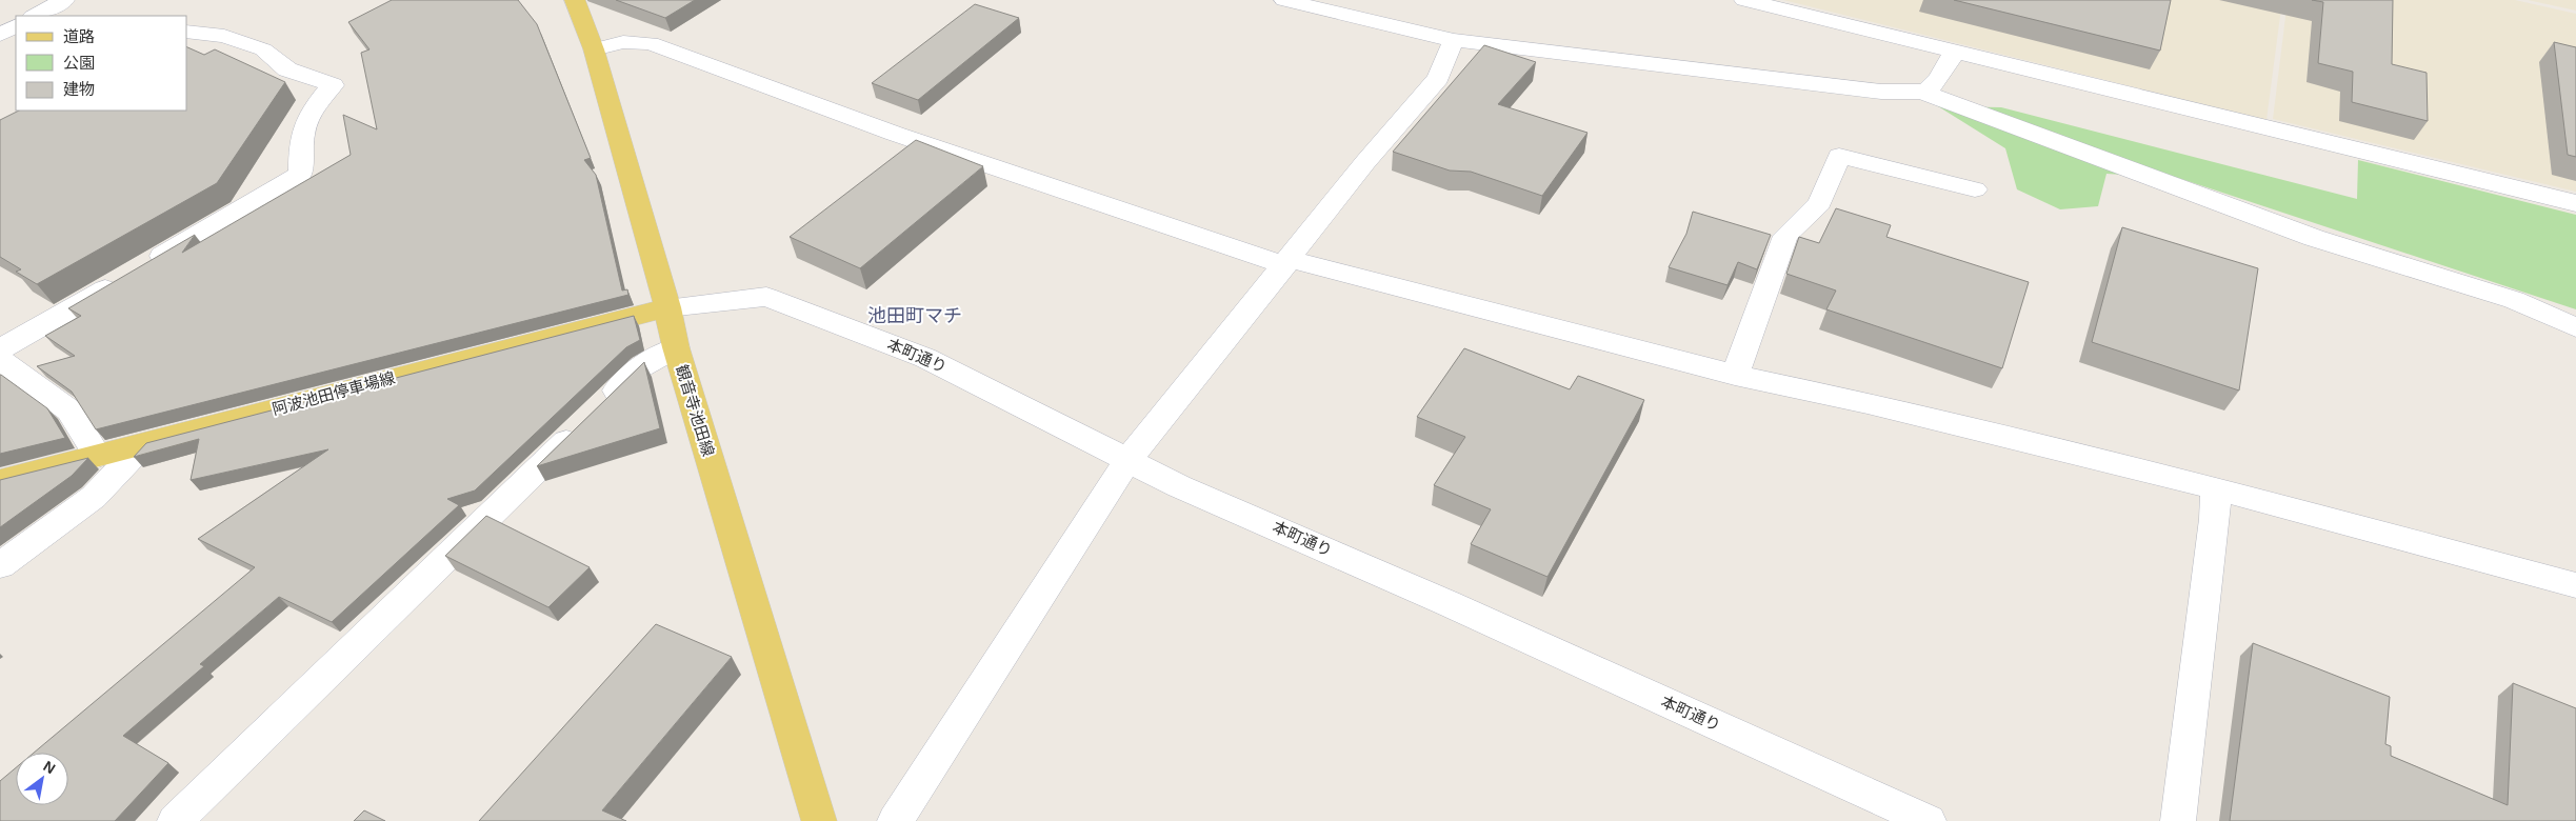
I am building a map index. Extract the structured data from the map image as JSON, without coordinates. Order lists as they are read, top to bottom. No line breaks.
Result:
{"streets":{"main road":["阿波池田停車場線","観音寺池田線"],"street":["本町通り"]},"crossings":[["本町通り","阿波池田停車場線"],["本町通り","観音寺池田線"],["阿波池田停車場線","観音寺池田線"]],"districts":["池田町マチ"],"legend":["道路","公園","建物"],"north":"top right"}
